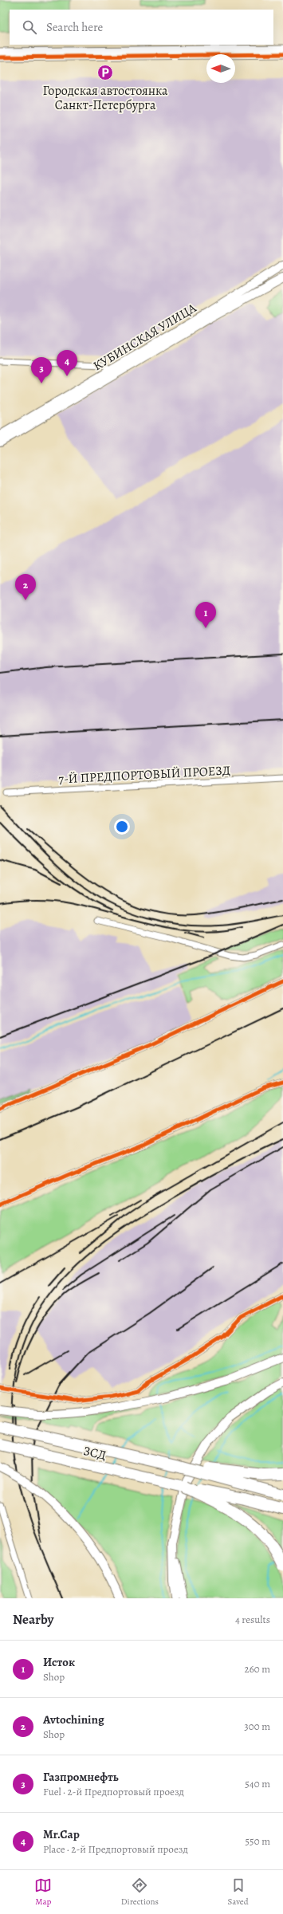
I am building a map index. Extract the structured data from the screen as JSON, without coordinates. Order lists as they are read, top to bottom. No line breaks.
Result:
{"streets":{"highway":["ЗСД"],"main road":["КУБИНСКАЯ УЛИЦА"],"street":["7-Й ПРЕДПОРТОВЫЙ ПРОЕЗД"]},"places":{"parking":["Городская автостоянка Санкт-Петербурга"]},"north":"left","page":{"search":"Search here","pins":["4","3","2","1"],"heading":["Nearby","4 results"],"list":[{"mark":"1","name":"Исток","note":"Shop","value":"260 m"},{"mark":"2","name":"Avtochining","note":"Shop","value":"300 m"},{"mark":"3","name":"Газпромнефть","note":"Fuel · 2-й Предпортовый проезд","value":"540 m"},{"mark":"4","name":"Mr.Cap","note":"Place · 2-й Предпортовый проезд","value":"550 m"}],"nav":["Map","Directions","Saved"]}}
